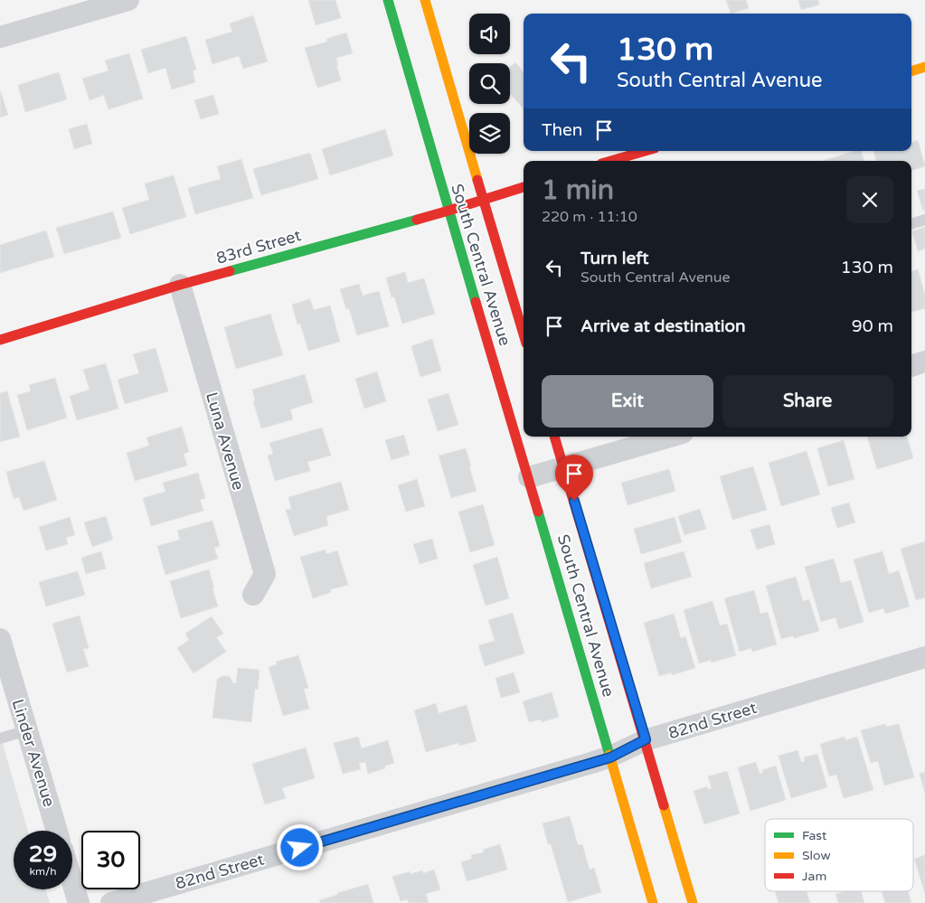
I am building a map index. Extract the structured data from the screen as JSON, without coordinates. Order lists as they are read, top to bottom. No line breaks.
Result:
{"streets":{"street":["83rd Street","South Central Avenue","Luna Avenue","82nd Street","Linder Avenue"]},"crossings":[["83rd Street","South Central Avenue"],["83rd Street","Luna Avenue"],["South Central Avenue","82nd Street"]],"legend":["Fast","Slow","Jam"],"page":{"turn":["130 m","South Central Avenue"],"then":"Then","heading":["1 min","220 m · 11:10"],"list":[{"name":"Turn left","note":"South Central Avenue","value":"130 m"},{"name":"Arrive at destination","value":"90 m"}],"buttons":["Exit","Share"],"speed":"29 km/h","limit":"30"}}
